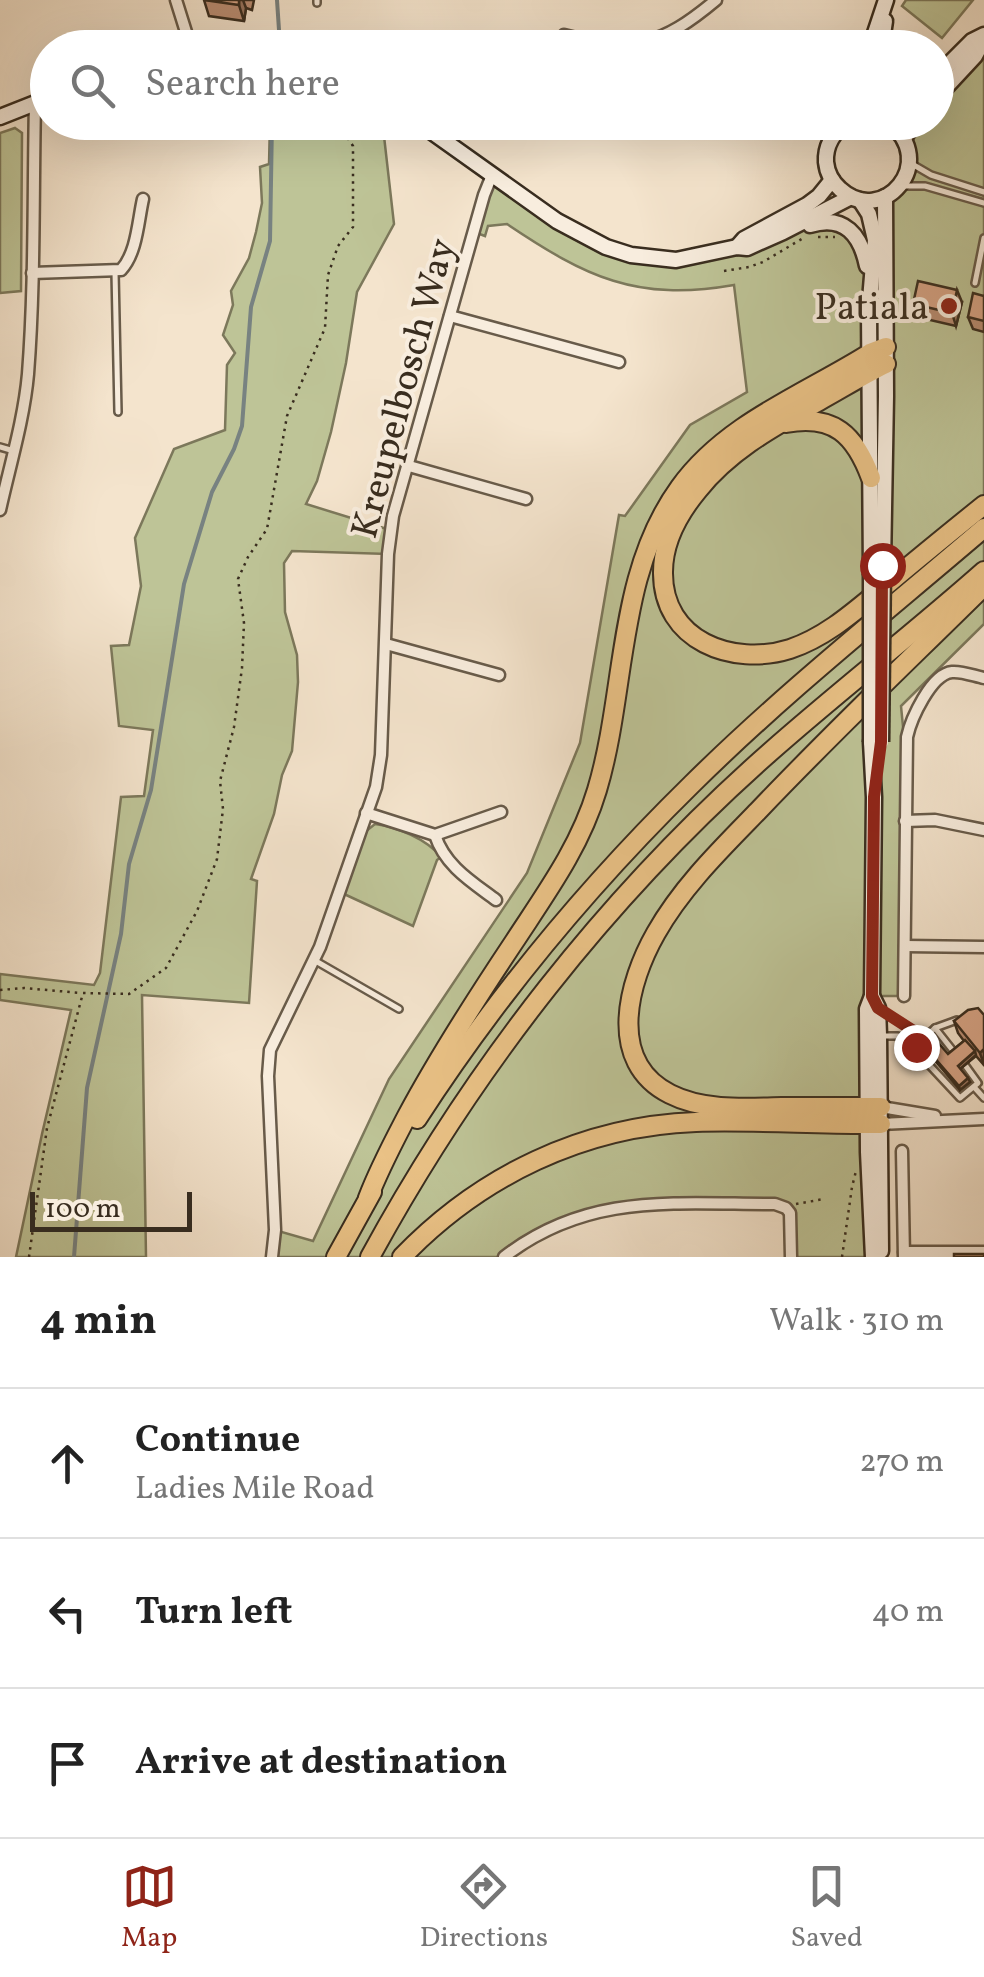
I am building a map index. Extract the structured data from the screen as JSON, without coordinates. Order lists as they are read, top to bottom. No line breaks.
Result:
{"streets":{"street":["Kreupelbosch Way"]},"places":["Patiala"],"scale_bar":"100 m","page":{"search":"Search here","scale":"100 m","heading":["4 min","Walk · 310 m"],"list":[["Continue","Ladies Mile Road","270 m"],["Turn left","40 m"],"Arrive at destination"],"nav":["Map","Directions","Saved"]}}
